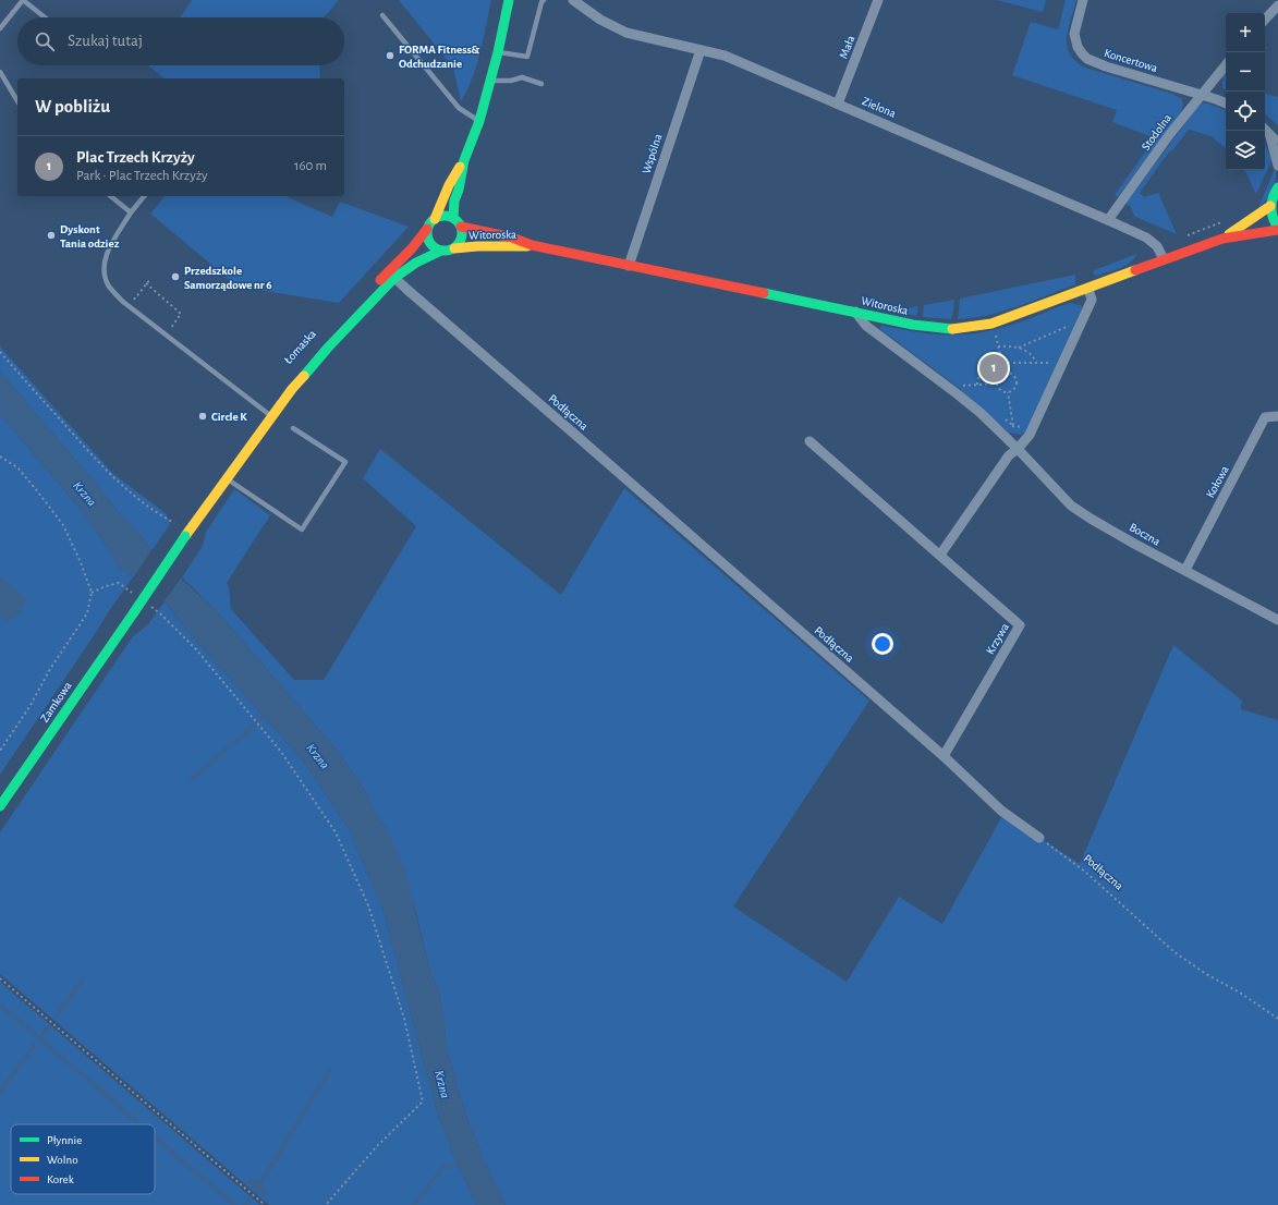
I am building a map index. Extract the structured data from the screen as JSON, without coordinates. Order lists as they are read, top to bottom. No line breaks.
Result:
{"streets":{"main road":["Witoroska","Łomaska","Zamkowa"],"street":["Mała","Koncertowa","Zielona","Stodolna","Wspólna","Podłączna","Kołowa","Boczna","Krzywa"]},"crossings":[["Mała","Zielona"],["Koncertowa","Stodolna"],["Zielona","Stodolna"],["Zielona","Wspólna"],["Zielona","Witoroska"],["Wspólna","Witoroska"],["Witoroska","Łomaska"],["Witoroska","Podłączna"],["Witoroska","Boczna"],["Łomaska","Podłączna"],["Łomaska","Zamkowa"],["Podłączna","Krzywa"],["Kołowa","Boczna"]],"water":["Krzna"],"places":["FORMA Fitness& Odchudzanie","Dyskont Tania odziez","Przedszkole Samorządowe nr 6","Circle K"],"legend":["Płynnie","Wolno","Korek"],"page":{"map_buttons":["+","−"],"search":"Szukaj tutaj","heading":"W pobliżu","list":[{"mark":"1","name":"Plac Trzech Krzyży","note":"Park · Plac Trzech Krzyży","value":"160 m"}],"pins":"1"}}
